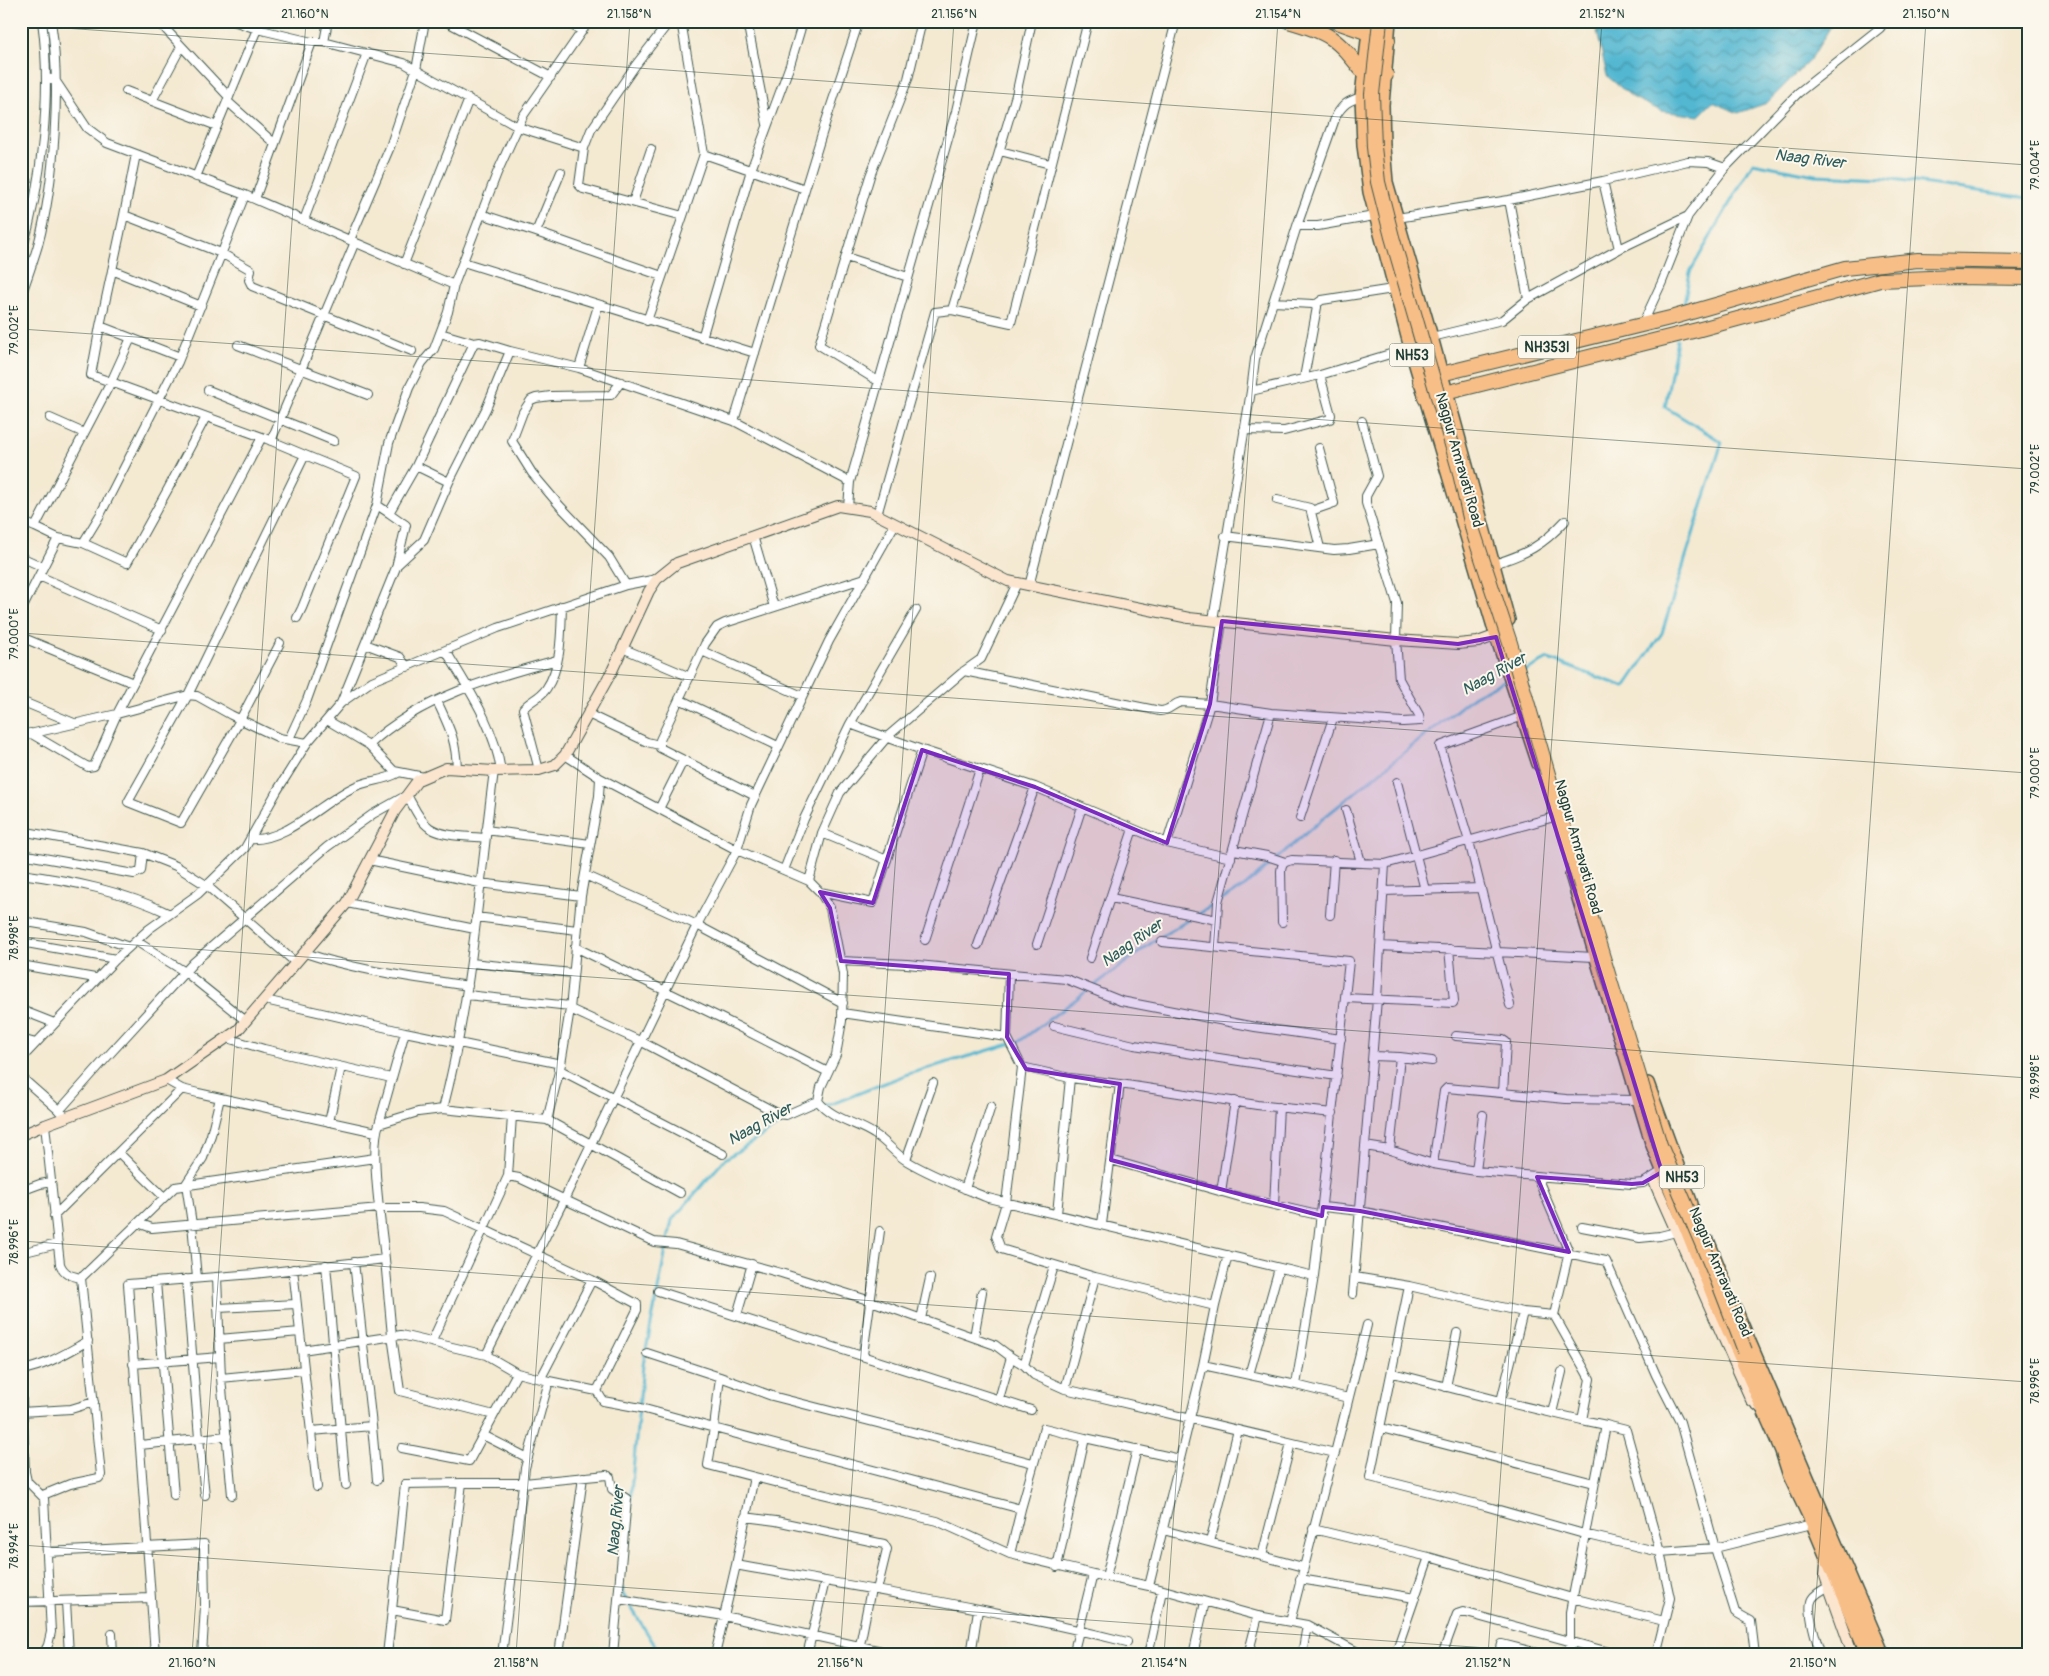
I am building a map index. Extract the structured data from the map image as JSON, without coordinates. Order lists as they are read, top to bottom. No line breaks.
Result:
{"streets":{"highway":["NH353I"],"main road":["NH53","Nagpur Amravati Road"]},"crossings":[["NH353I","Nagpur Amravati Road"]],"water":["Naag River"],"coordinates":["21.160°N","21.158°N","21.156°N","21.154°N","21.152°N","21.150°N","79.004°E","79.002°E","79.000°E","78.998°E","78.996°E","78.994°E"]}
